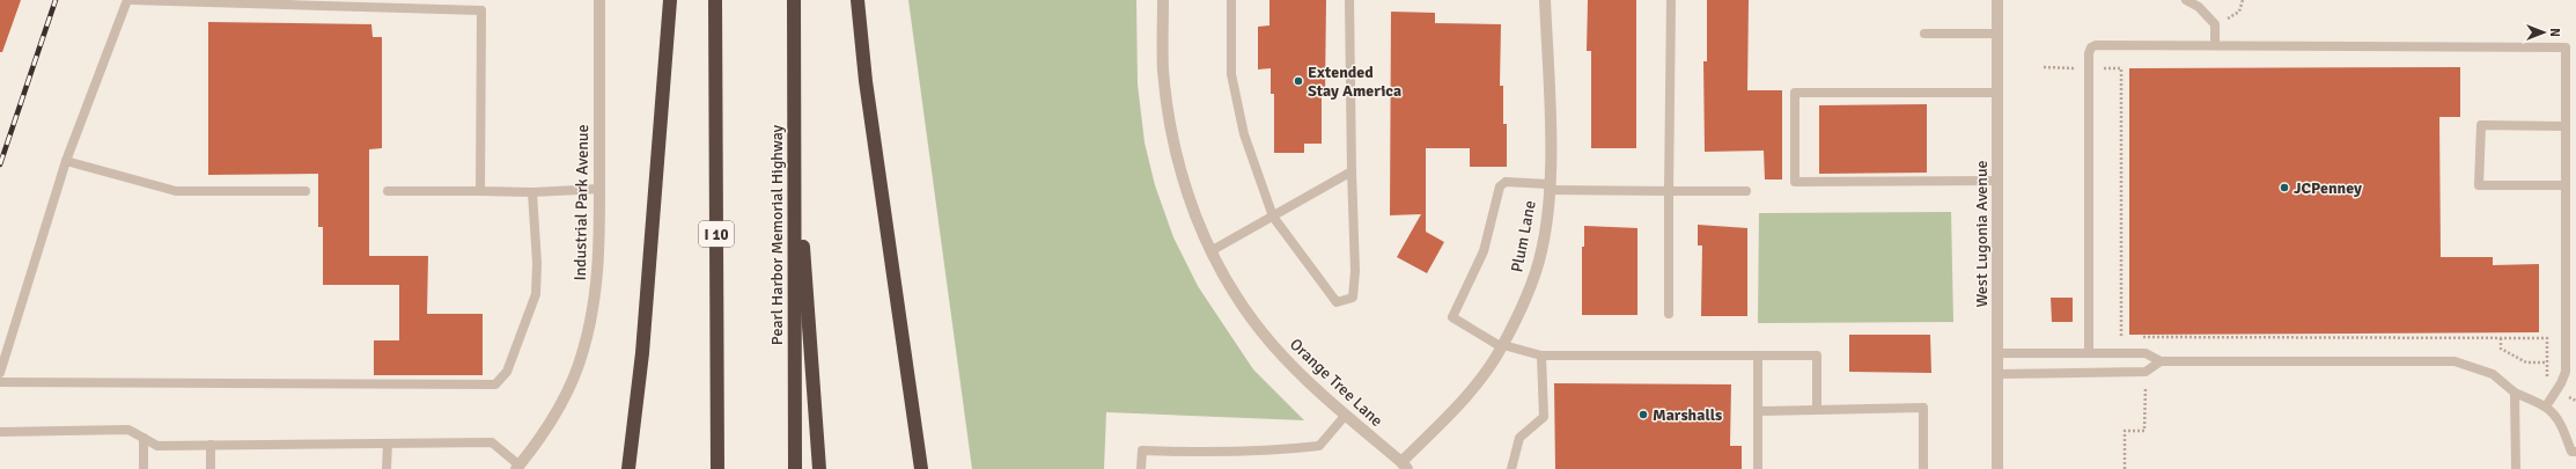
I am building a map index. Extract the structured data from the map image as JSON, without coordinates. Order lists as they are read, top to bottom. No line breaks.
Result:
{"streets":{"highway":["I 10","Pearl Harbor Memorial Highway"],"street":["Industrial Park Avenue","West Lugonia Avenue","Plum Lane","Orange Tree Lane"]},"crossings":[["Plum Lane","Orange Tree Lane"]],"places":["Extended Stay America","JCPenney","Marshalls"],"north":"right"}
